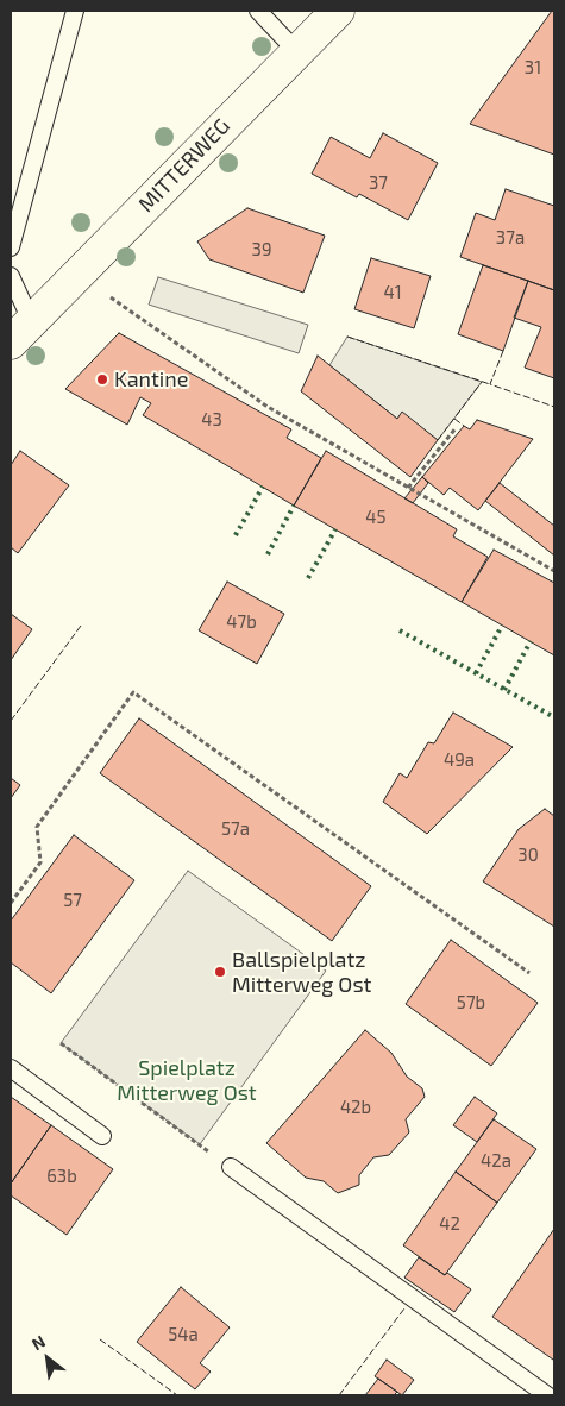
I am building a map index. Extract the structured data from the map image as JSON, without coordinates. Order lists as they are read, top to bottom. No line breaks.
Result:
{"streets":{"street":["MITTERWEG"]},"parks":["Spielplatz Mitterweg Ost"],"places":["Kantine","Ballspielplatz Mitterweg Ost"],"house_numbers":["31","37","37a","39","41","43","45","47b","49a","57a","30","57","57b","42b","42a","63b","42","54a"],"north":"top left"}
